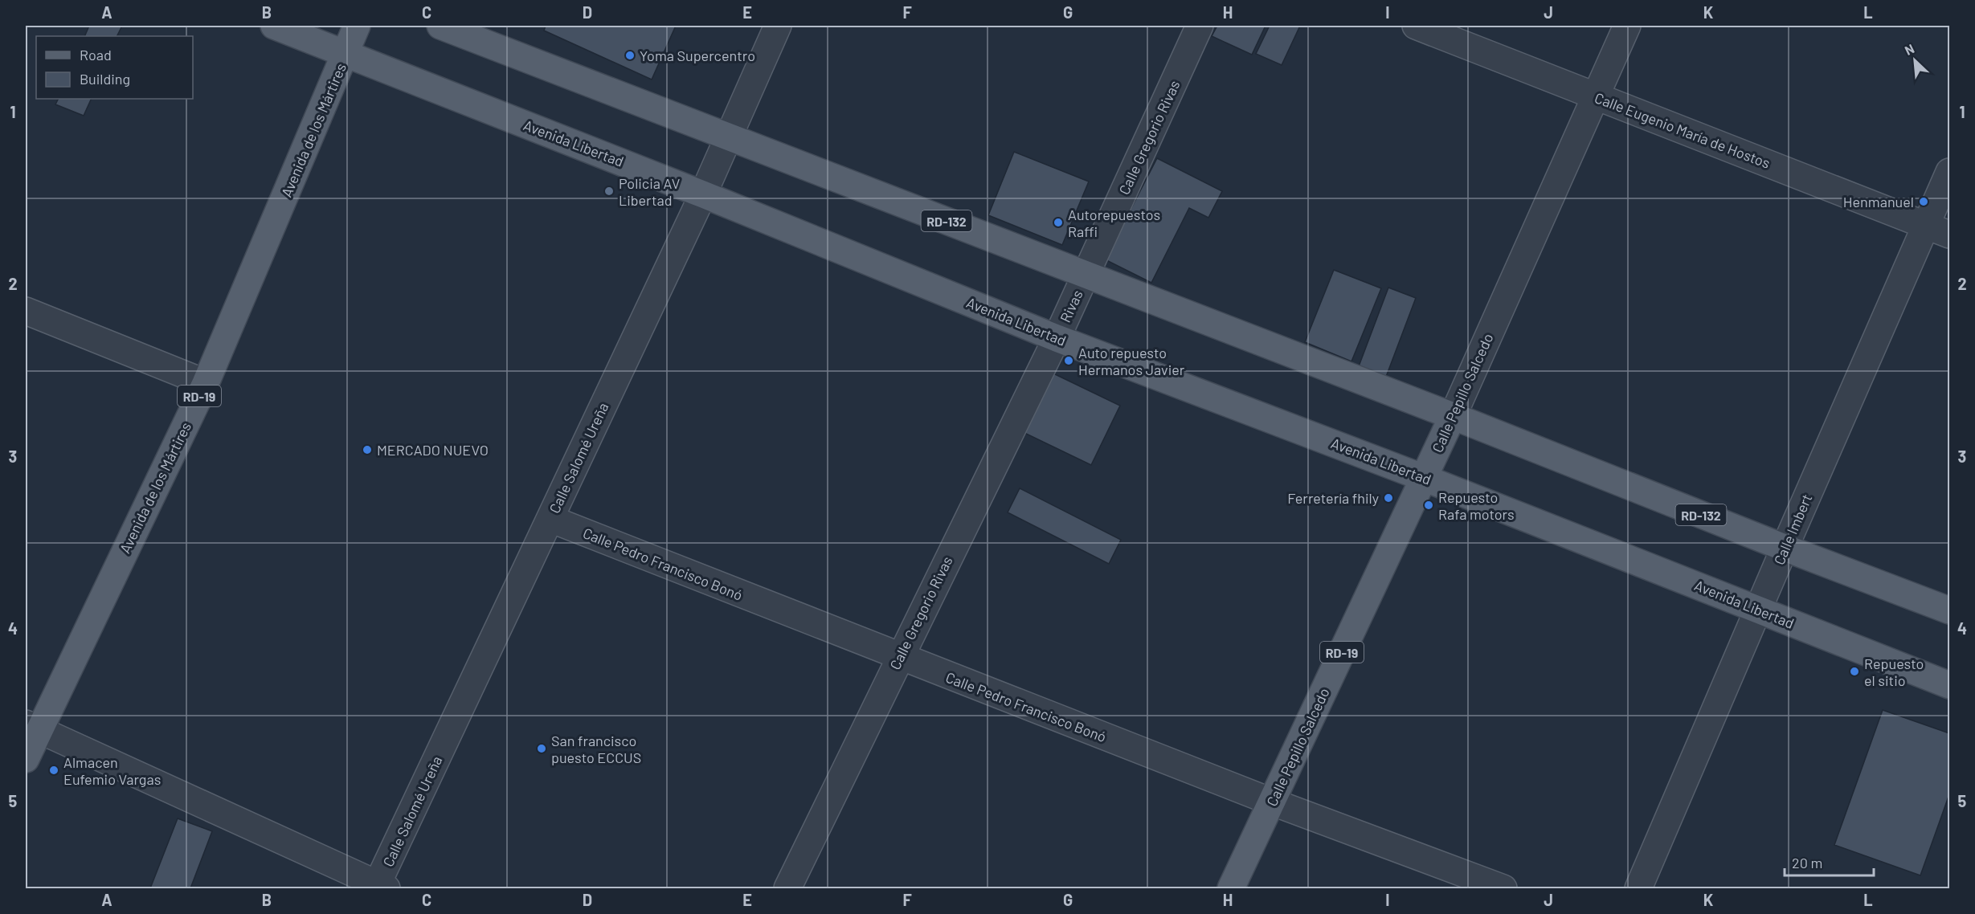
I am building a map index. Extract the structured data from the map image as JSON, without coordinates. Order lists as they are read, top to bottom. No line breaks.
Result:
{"streets":{"main road":["Avenida de los Mártires","Avenida Libertad","RD-132","Calle Pepillo Salcedo","RD-19"],"street":["Calle Eugenio María de Hostos","Calle Gregorio Rivas","Rivas","Calle Salomé Ureña","Calle Imbert","Calle Pedro Francisco Bonó"]},"crossings":[["Avenida de los Mártires","Avenida Libertad"],["Calle Eugenio María de Hostos","Calle Pepillo Salcedo"],["Calle Eugenio María de Hostos","Calle Imbert"],["Calle Gregorio Rivas","Avenida Libertad"],["Calle Gregorio Rivas","RD-132"],["Calle Gregorio Rivas","Rivas"],["Calle Gregorio Rivas","Calle Pedro Francisco Bonó"],["Avenida Libertad","Rivas"],["Avenida Libertad","Calle Pepillo Salcedo"],["Avenida Libertad","Calle Salomé Ureña"],["Avenida Libertad","Calle Imbert"],["RD-132","Rivas"],["RD-132","Calle Pepillo Salcedo"],["RD-132","Calle Salomé Ureña"],["RD-132","Calle Imbert"],["Calle Pepillo Salcedo","Calle Pedro Francisco Bonó"],["Calle Salomé Ureña","Calle Pedro Francisco Bonó"]],"places":["Yoma Supercentro","Policia AV Libertad","Henmanuel","Autorepuestos Raffi","Auto repuesto Hermanos Javier","MERCADO NUEVO","Ferretería fhily","Repuesto Rafa motors","Repuesto el sitio","San francisco puesto ECCUS","Almacen Eufemio Vargas"],"legend":["Road","Building"],"scale_bar":"20 m","north":"top left","grid":{"columns":["A","B","C","D","E","F","G","H","I","J","K","L"],"rows":["1","2","3","4","5"]}}
